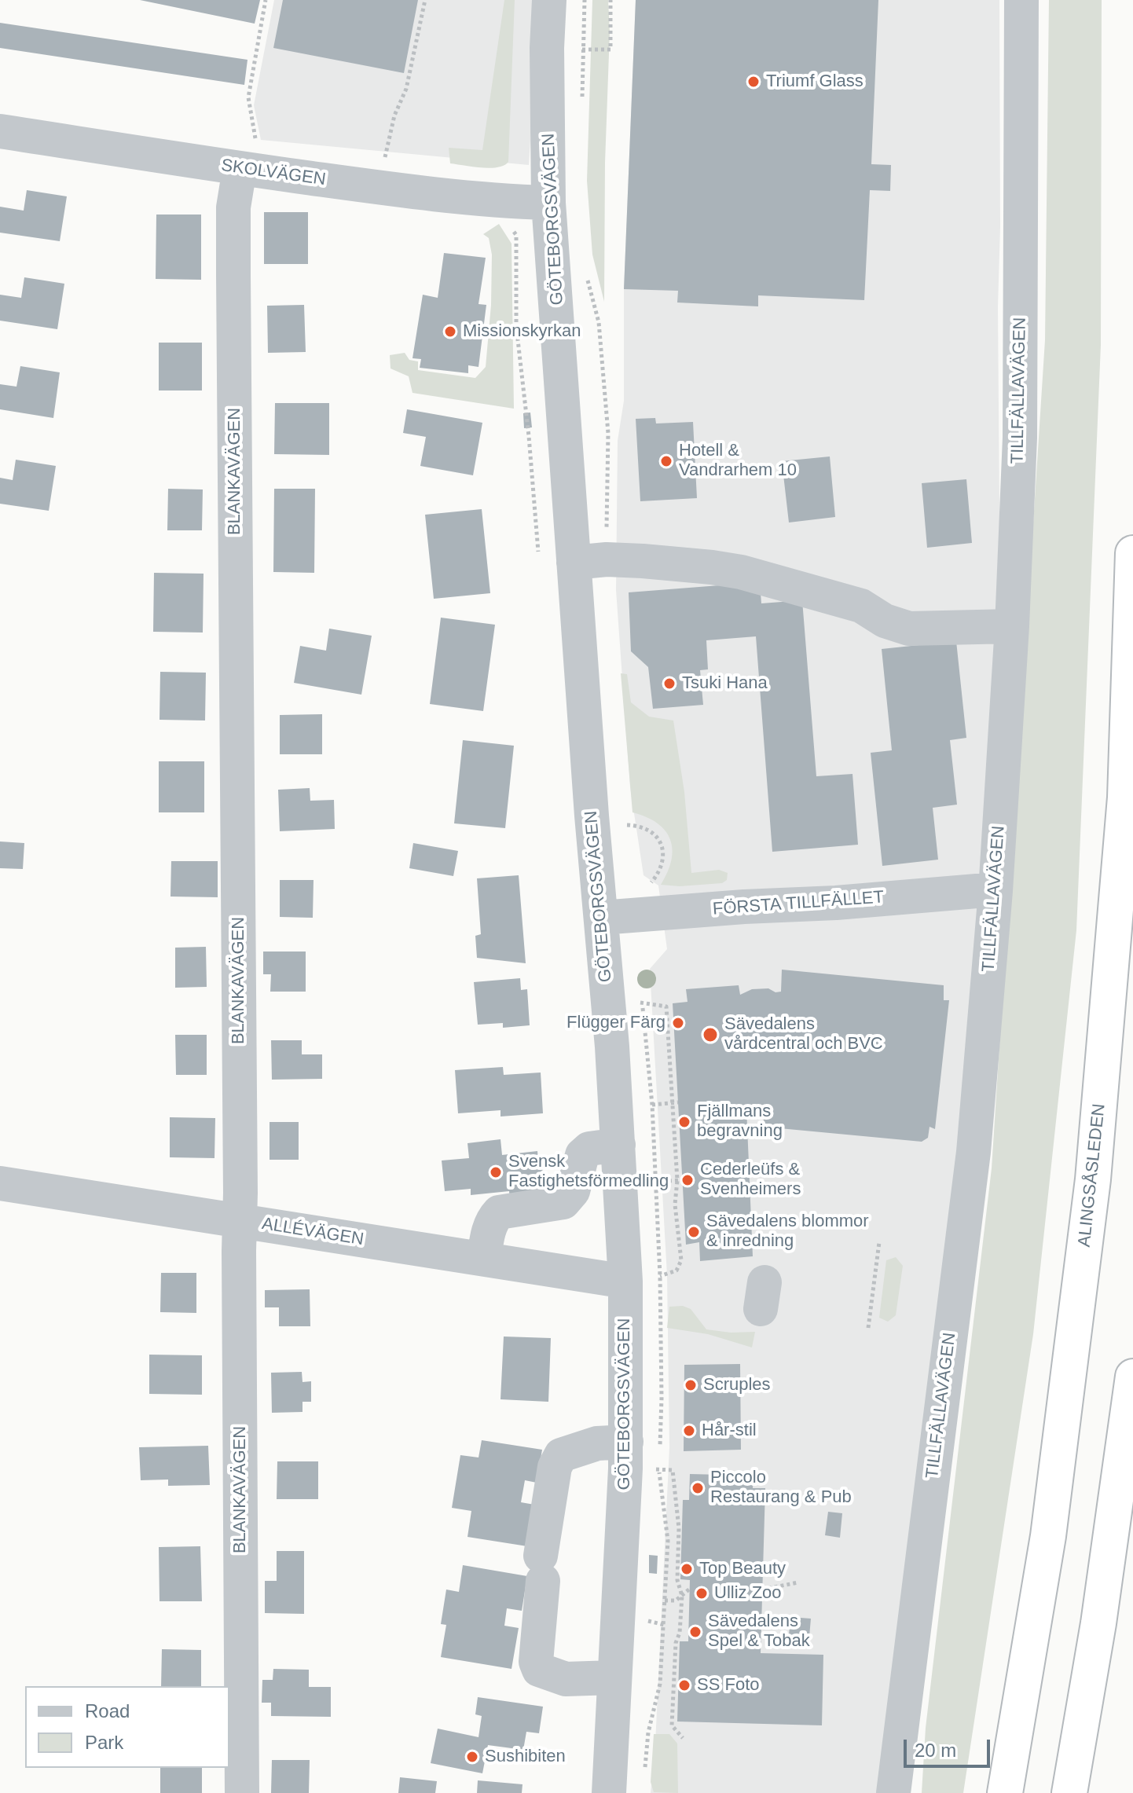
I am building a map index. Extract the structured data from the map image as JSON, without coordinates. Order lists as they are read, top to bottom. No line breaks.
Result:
{"streets":{"highway":["ALINGSÅSLEDEN"],"street":["SKOLVÄGEN","GÖTEBORGSVÄGEN","TILLFÄLLAVÄGEN","BLANKAVÄGEN","FÖRSTA TILLFÄLLET","ALLÉVÄGEN"]},"crossings":[["SKOLVÄGEN","GÖTEBORGSVÄGEN"],["SKOLVÄGEN","BLANKAVÄGEN"],["GÖTEBORGSVÄGEN","FÖRSTA TILLFÄLLET"],["GÖTEBORGSVÄGEN","ALLÉVÄGEN"],["TILLFÄLLAVÄGEN","FÖRSTA TILLFÄLLET"],["BLANKAVÄGEN","ALLÉVÄGEN"]],"places":["Triumf Glass","Missionskyrkan","Hotell & Vandrarhem 10","Tsuki Hana","Flügger Färg","Sävedalens vårdcentral och BVC","Fjällmans begravning","Svensk Fastighetsförmedling","Cederleüfs & Svenheimers","Sävedalens blommor & inredning","Scruples","Hår-stil","Piccolo Restaurang & Pub","Top Beauty","Ulliz Zoo","Sävedalens Spel & Tobak","SS Foto","Sushibiten"],"legend":["Road","Park"],"scale_bar":"20 m"}
